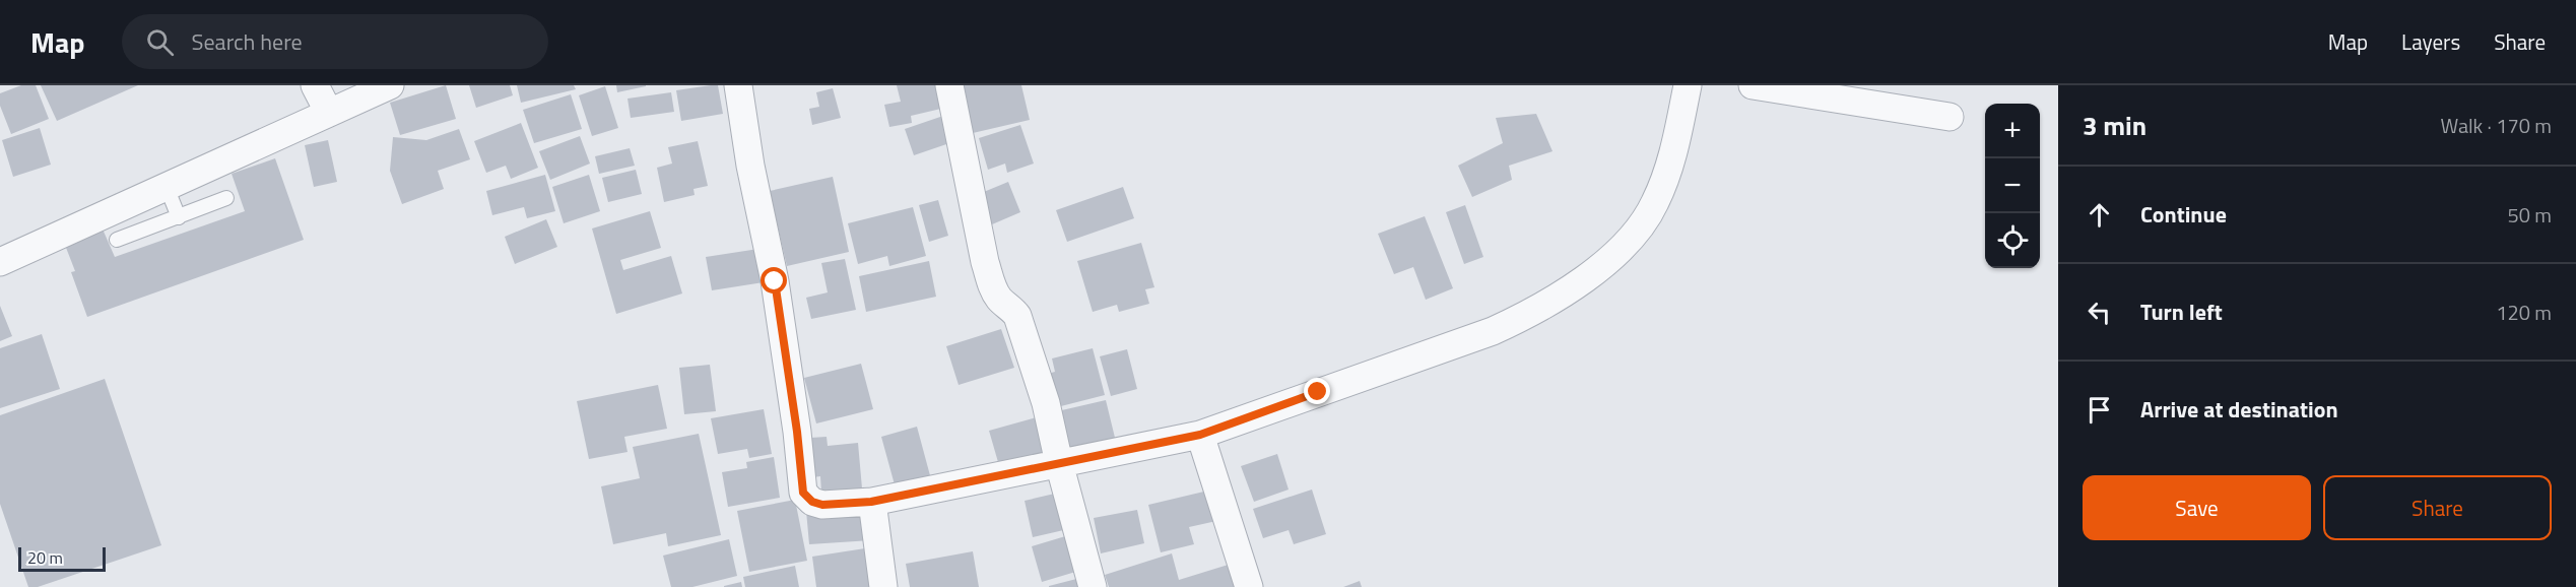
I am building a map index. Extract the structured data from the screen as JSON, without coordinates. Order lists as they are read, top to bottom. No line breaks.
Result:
{"scale_bar":"20 m","page":{"header":"Map","search":"Search here","nav":["Map","Layers","Share"],"heading":["3 min","Walk · 170 m"],"map_buttons":["+","−"],"list":[["Continue","50 m"],["Turn left","120 m"],"Arrive at destination"],"buttons":["Save","Share"],"scale":"20 m"}}
